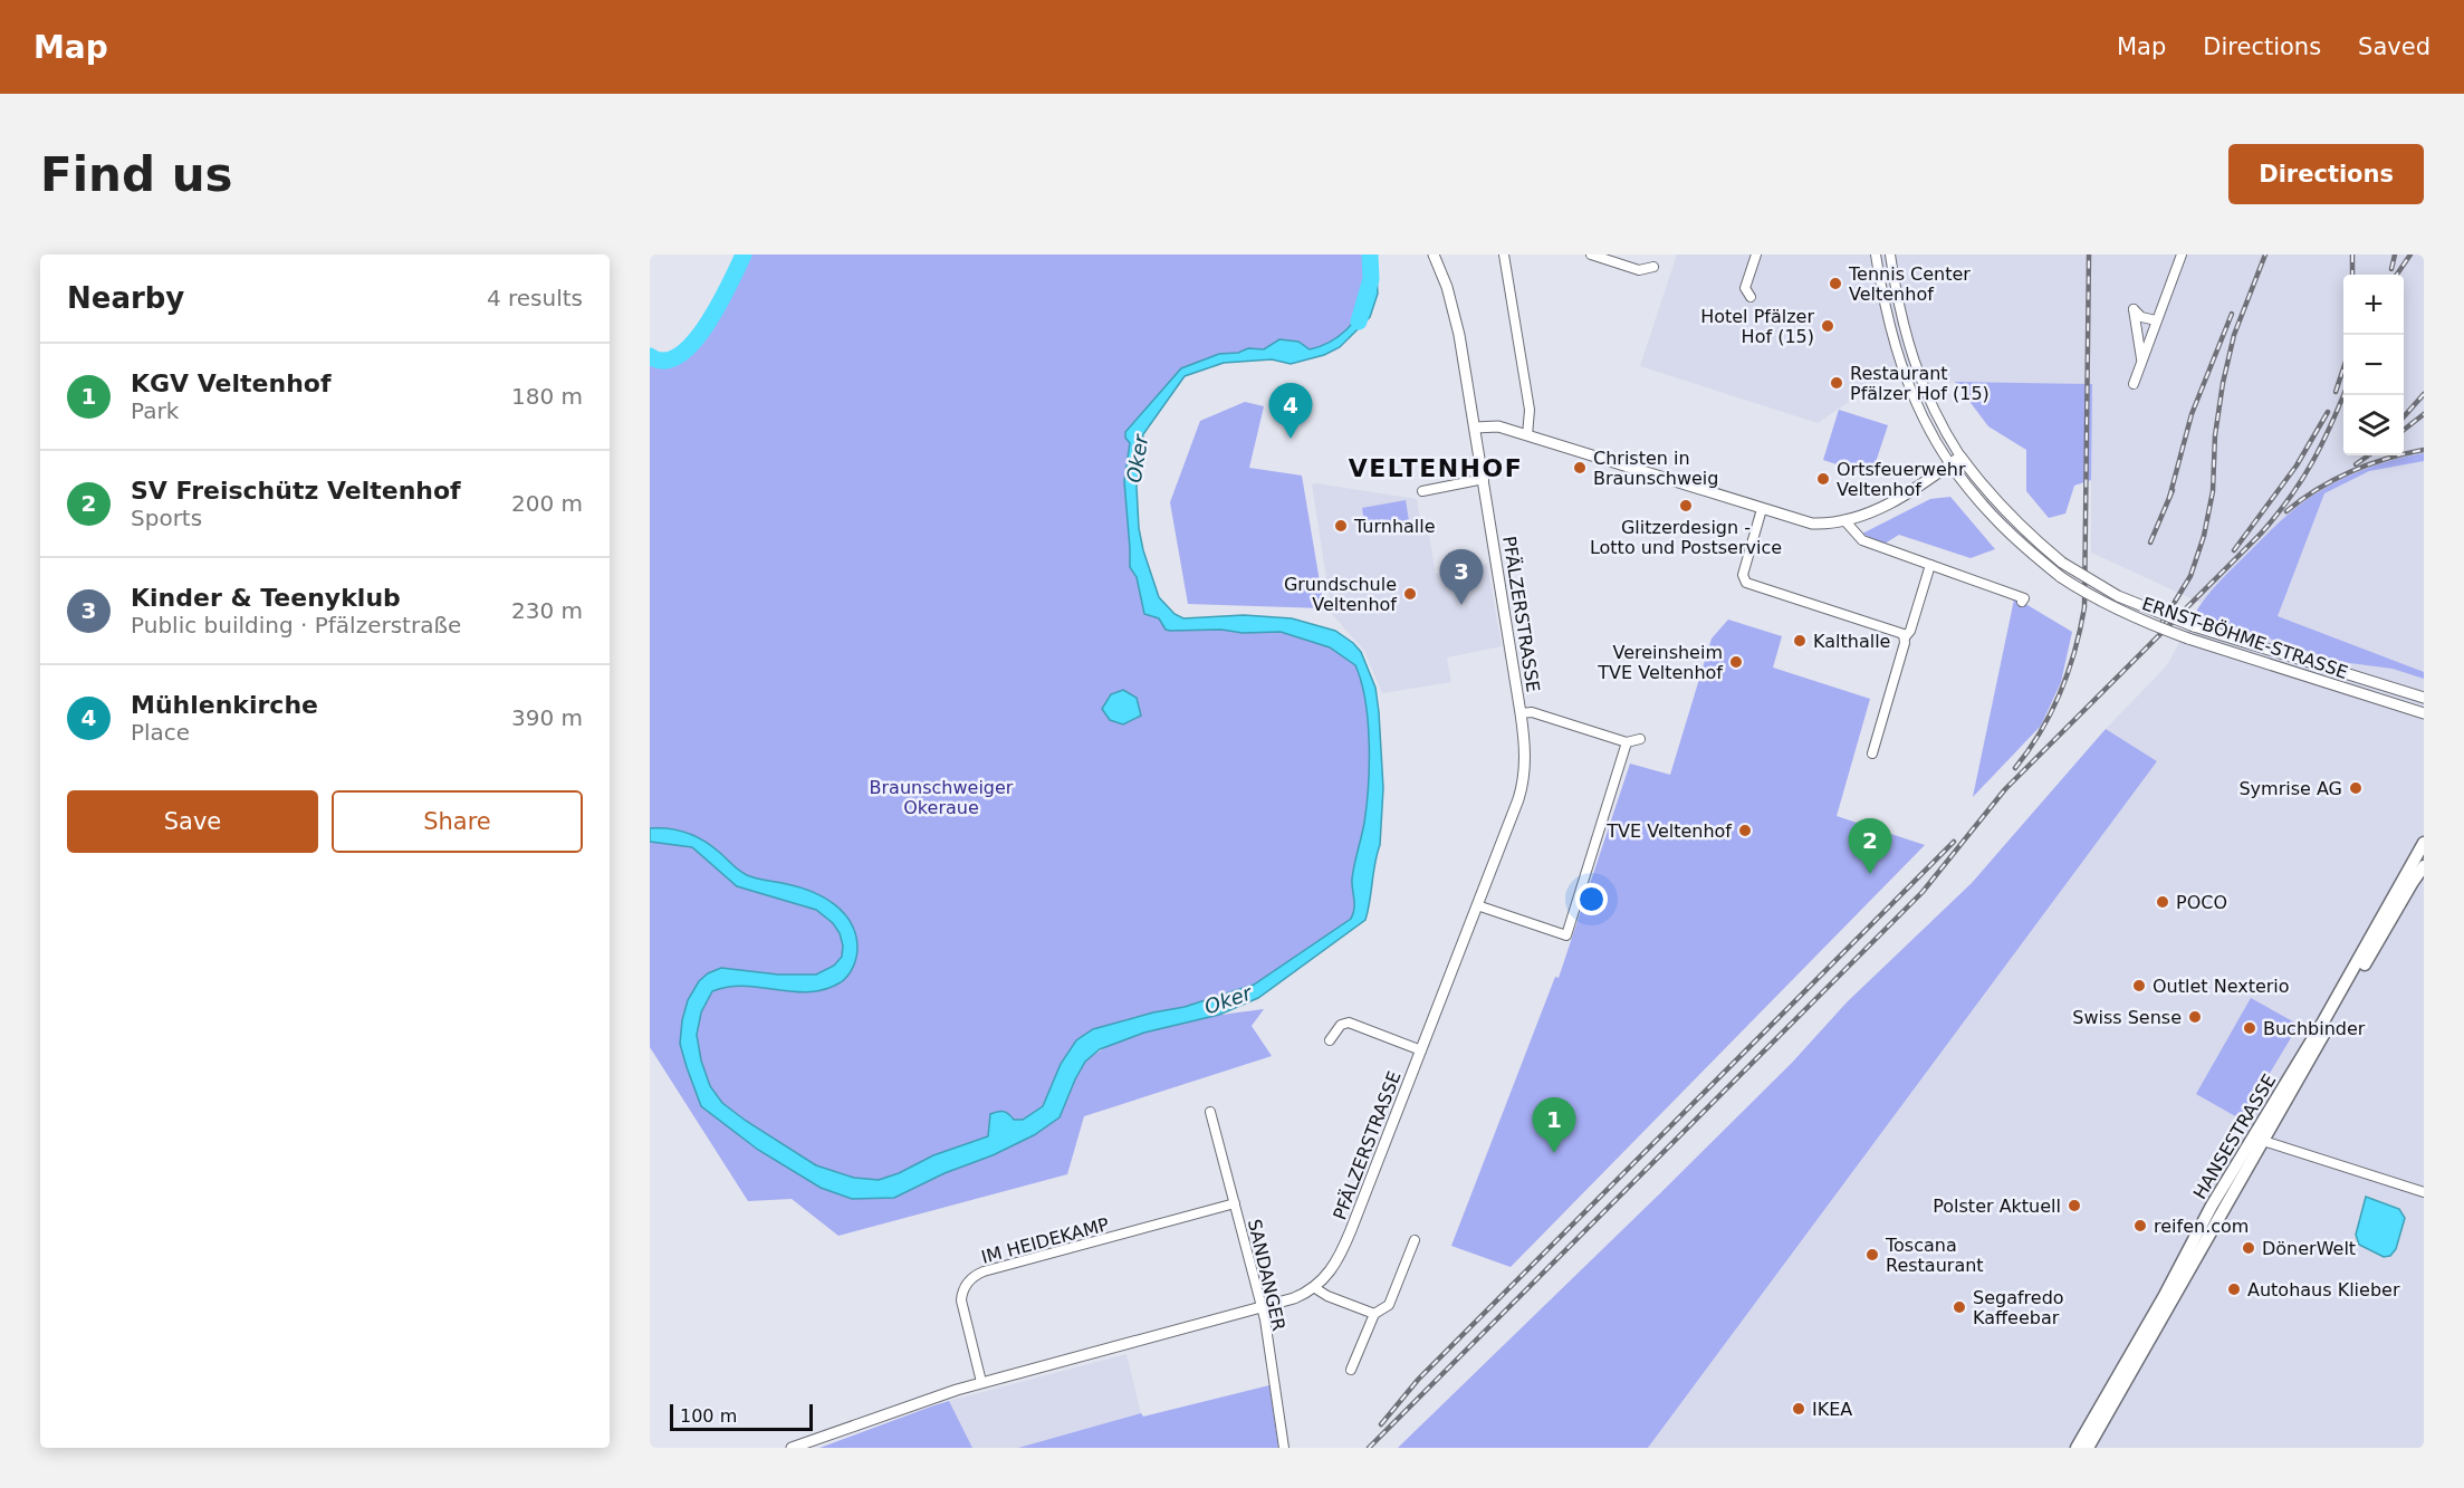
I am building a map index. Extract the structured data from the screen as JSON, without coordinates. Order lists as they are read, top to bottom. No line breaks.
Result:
{"streets":{"main road":["HANSESTRASSE"],"street":["PFÄLZERSTRASSE","ERNST-BÖHME-STRASSE","IM HEIDEKAMP","SANDANGER"]},"crossings":[["PFÄLZERSTRASSE","IM HEIDEKAMP"],["PFÄLZERSTRASSE","SANDANGER"],["IM HEIDEKAMP","SANDANGER"]],"districts":["VELTENHOF"],"water":["Oker"],"parks":["Braunschweiger Okeraue"],"places":["Tennis Center Veltenhof","Hotel Pfälzer Hof (15)","Restaurant Pfälzer Hof (15)","Christen in Braunschweig","Ortsfeuerwehr Veltenhof","Glitzerdesign - Lotto und Postservice","Turnhalle","Grundschule Veltenhof","Kalthalle","Vereinsheim TVE Veltenhof","Symrise AG","TVE Veltenhof","POCO","Outlet Nexterio","Swiss Sense","Buchbinder","Polster Aktuell","reifen.com","DönerWelt","Toscana Restaurant","Autohaus Klieber","Segafredo Kaffeebar","IKEA"],"scale_bar":"100 m","page":{"header":"Map","nav":["Map","Directions","Saved"],"buttons":["Directions",["Save","Share"]],"title":"Find us","heading":["Nearby","4 results"],"map_buttons":["+","−"],"list":[{"mark":"1","name":"KGV Veltenhof","note":"Park","value":"180 m"},{"mark":"2","name":"SV Freischütz Veltenhof","note":"Sports","value":"200 m"},{"mark":"3","name":"Kinder & Teenyklub","note":"Public building · Pfälzerstraße","value":"230 m"},{"mark":"4","name":"Mühlenkirche","note":"Place","value":"390 m"}],"pins":["4","3","2","1"],"scale":"100 m"}}
